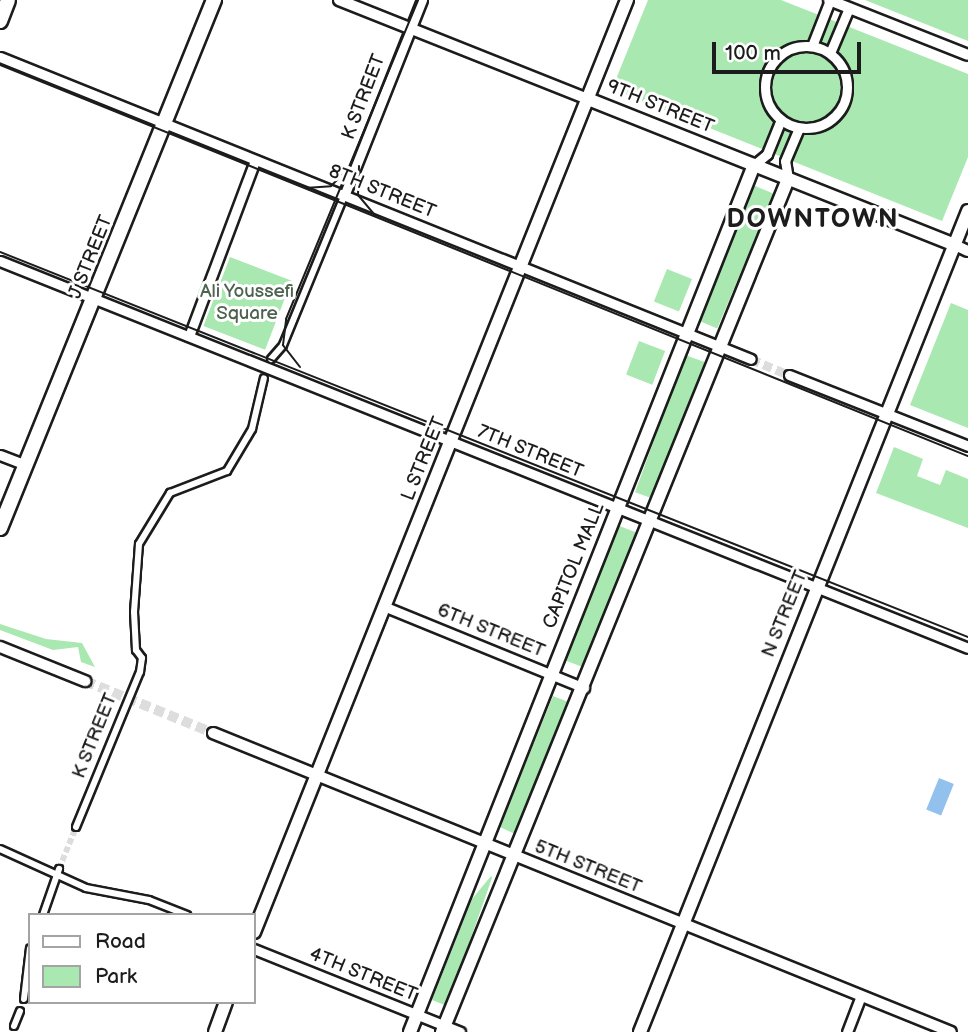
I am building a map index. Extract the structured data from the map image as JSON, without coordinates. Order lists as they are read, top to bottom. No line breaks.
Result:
{"streets":{"main road":["9TH STREET","J STREET","L STREET","CAPITOL MALL","N STREET"],"street":["K STREET","8TH STREET","7TH STREET","6TH STREET","5TH STREET","4TH STREET"]},"crossings":[["K STREET","9TH STREET"],["K STREET","8TH STREET"],["9TH STREET","L STREET"],["9TH STREET","CAPITOL MALL"],["9TH STREET","N STREET"],["8TH STREET","J STREET"],["8TH STREET","L STREET"],["8TH STREET","CAPITOL MALL"],["J STREET","7TH STREET"],["7TH STREET","L STREET"],["7TH STREET","CAPITOL MALL"],["7TH STREET","N STREET"],["L STREET","6TH STREET"],["L STREET","5TH STREET"],["CAPITOL MALL","6TH STREET"],["CAPITOL MALL","5TH STREET"],["CAPITOL MALL","4TH STREET"],["N STREET","5TH STREET"]],"districts":["DOWNTOWN"],"parks":["Ali Youssefi Square"],"legend":["Road","Park"],"scale_bar":"100 m"}
